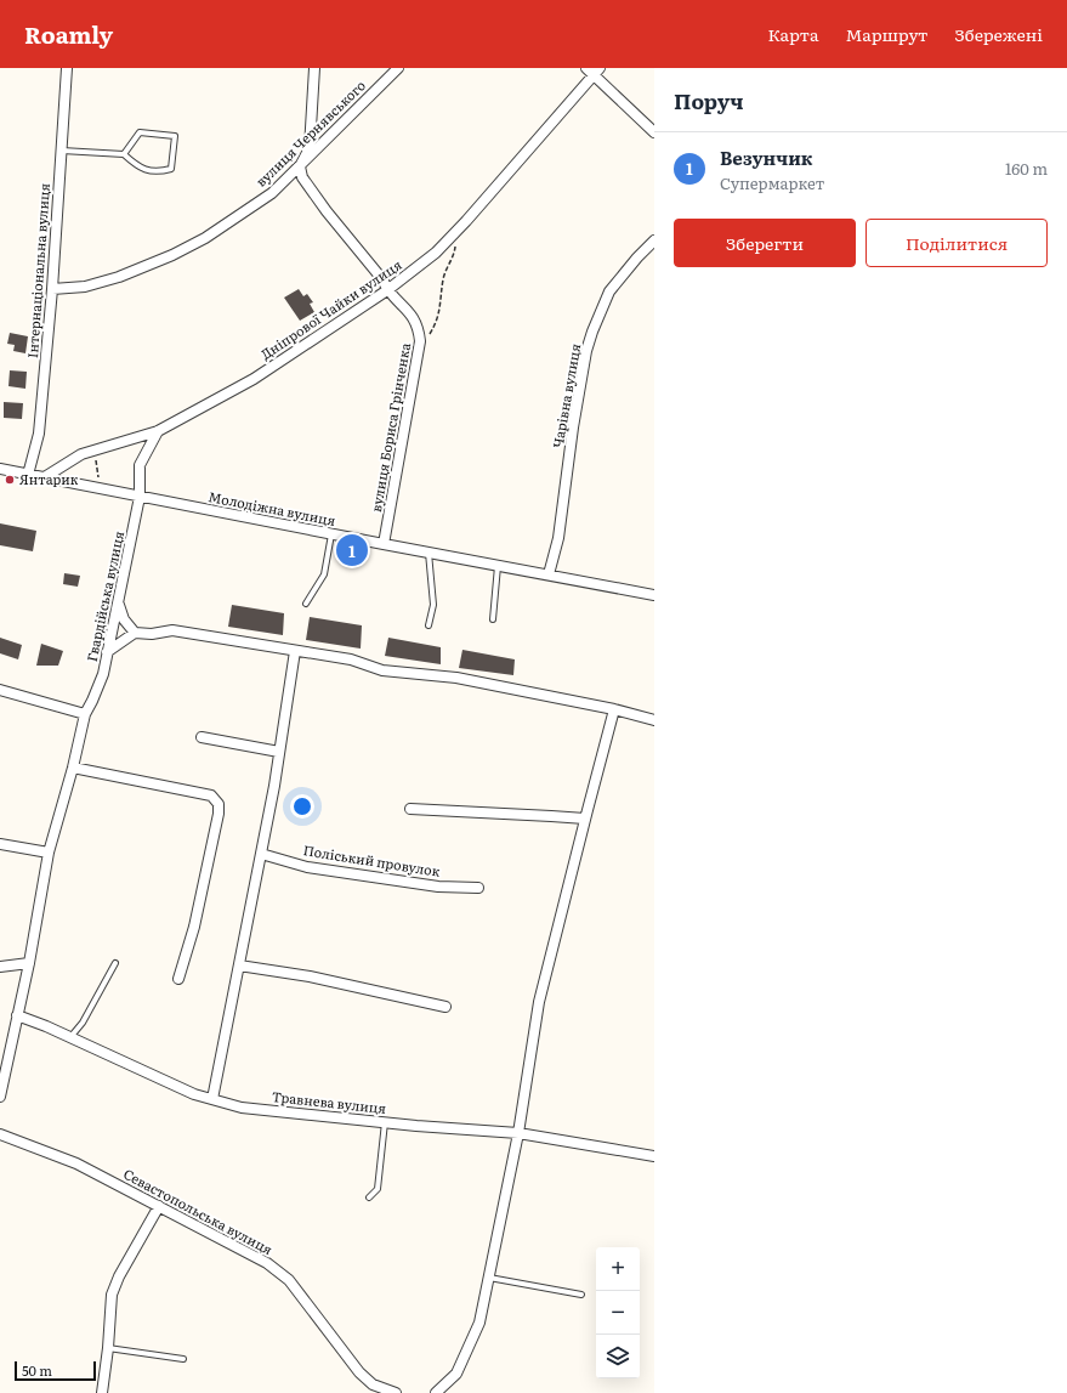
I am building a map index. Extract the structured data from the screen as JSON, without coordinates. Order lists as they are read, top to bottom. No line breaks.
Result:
{"streets":{"street":["вулиця Чернявського","Інтернаціональна вулиця","Дніпрової Чайки вулиця","Чарівна вулиця","вулиця Бориса Грінченка","Молодіжна вулиця","Гвардійська вулиця","Поліський провулок","Травнева вулиця","Севастопольська вулиця"]},"crossings":[["вулиця Чернявського","Інтернаціональна вулиця"],["вулиця Чернявського","вулиця Бориса Грінченка"],["Інтернаціональна вулиця","Молодіжна вулиця"],["Дніпрової Чайки вулиця","вулиця Бориса Грінченка"],["Дніпрової Чайки вулиця","Молодіжна вулиця"],["Дніпрової Чайки вулиця","Гвардійська вулиця"],["Чарівна вулиця","Молодіжна вулиця"],["вулиця Бориса Грінченка","Молодіжна вулиця"],["Молодіжна вулиця","Гвардійська вулиця"],["Гвардійська вулиця","Травнева вулиця"]],"places":["Янтарик"],"scale_bar":"50 m","page":{"header":"Roamly","nav":["Карта","Маршрут","Збережені"],"heading":"Поруч","list":[{"mark":"1","name":"Везунчик","note":"Супермаркет","value":"160 m"}],"buttons":["Зберегти","Поділитися"],"pins":"1","map_buttons":["+","−"],"scale":"50 m"}}
